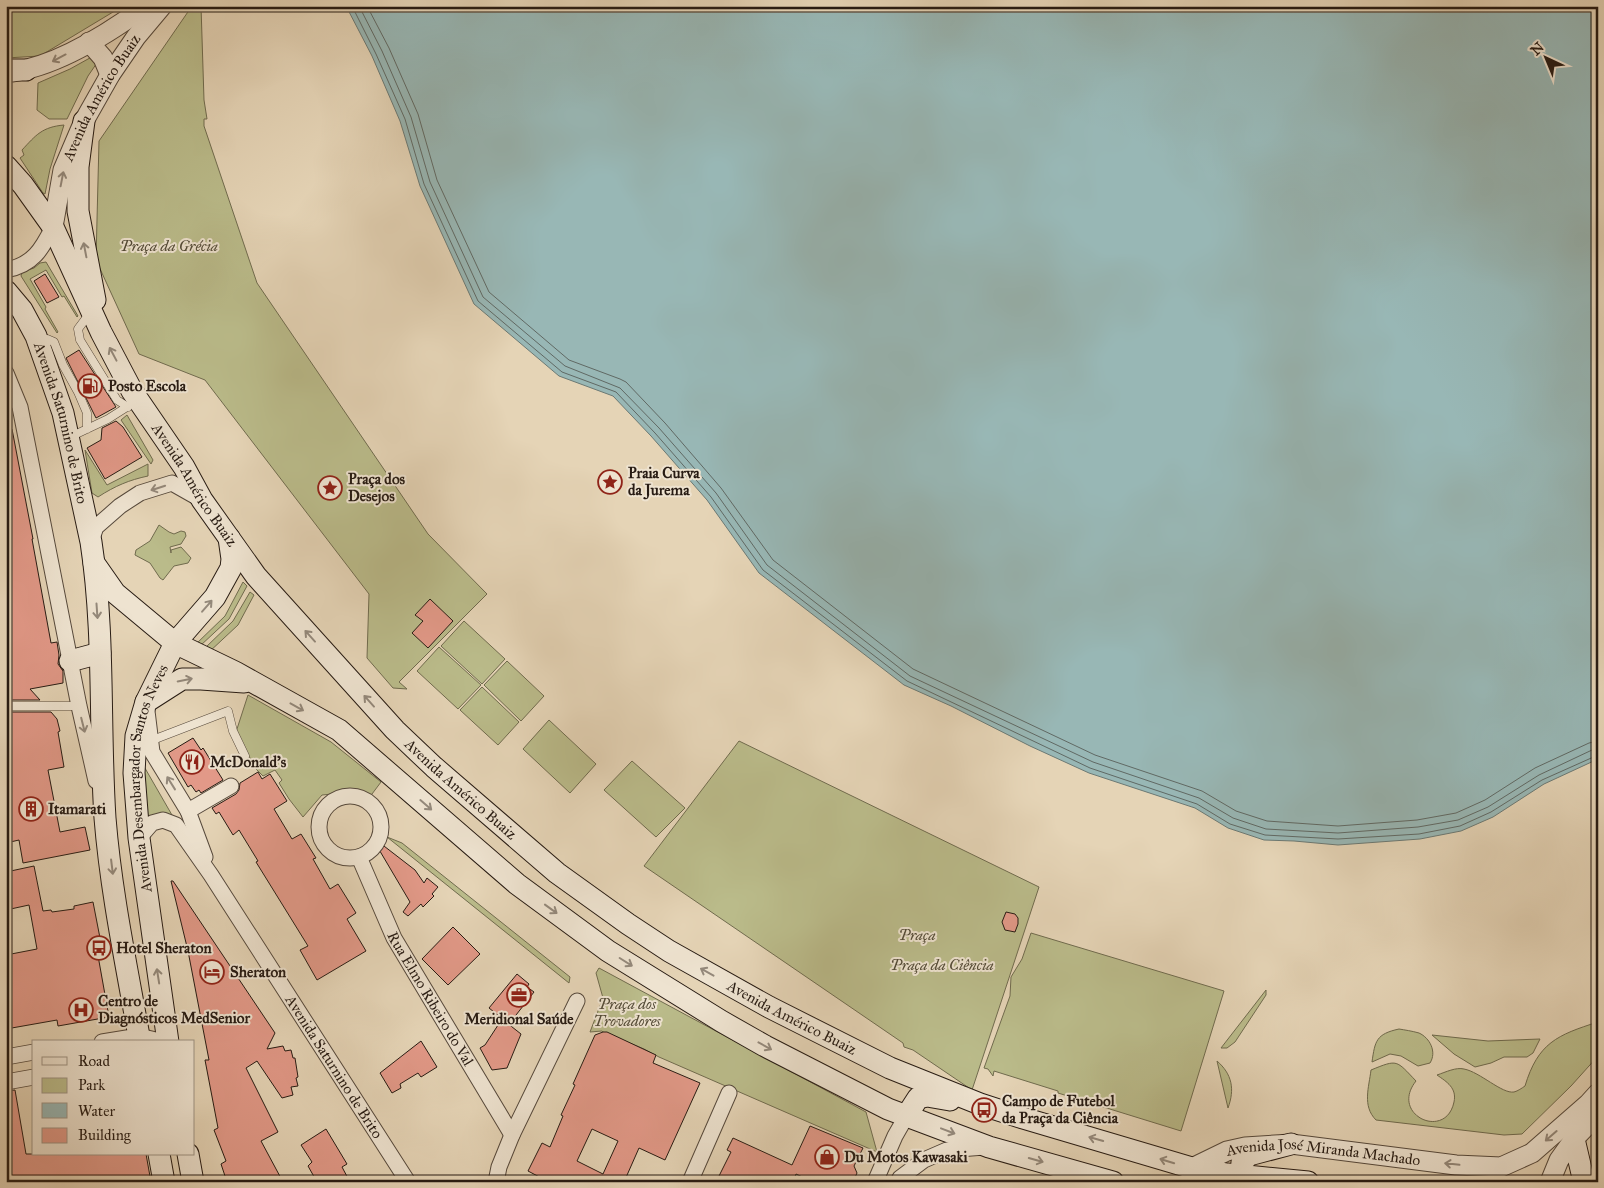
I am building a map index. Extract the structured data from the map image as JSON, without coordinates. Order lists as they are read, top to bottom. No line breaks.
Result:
{"streets":{"main road":["Avenida Américo Buaiz","Avenida Saturnino de Brito","Avenida Desembargador Santos Neves"],"street":["Rua Elmo Ribeiro do Val","Avenida José Miranda Machado"]},"crossings":[["Avenida Américo Buaiz","Avenida Saturnino de Brito"],["Avenida Américo Buaiz","Avenida Desembargador Santos Neves"],["Avenida Américo Buaiz","Avenida José Miranda Machado"],["Avenida Saturnino de Brito","Avenida Desembargador Santos Neves"]],"one_way":["Avenida Américo Buaiz","Avenida José Miranda Machado"],"parks":["Praça da Grécia","Praça","Praça da Ciência","Praça dos Trovadores"],"places":{"fuel station":["Posto Escola"],"place":["Praia Curva da Jurema","Praça dos Desejos"],"restaurant":["McDonald's"],"building":["Itamarati"],"bus stop":["Hotel Sheraton","Campo de Futebol da Praça da Ciência"],"hotel":["Sheraton"],"office":["Meridional Saúde"],"hospital":["Centro de Diagnósticos MedSenior"],"shop":["Du Motos Kawasaki"]},"legend":["Road","Park","Water","Building"],"north":"top left"}
